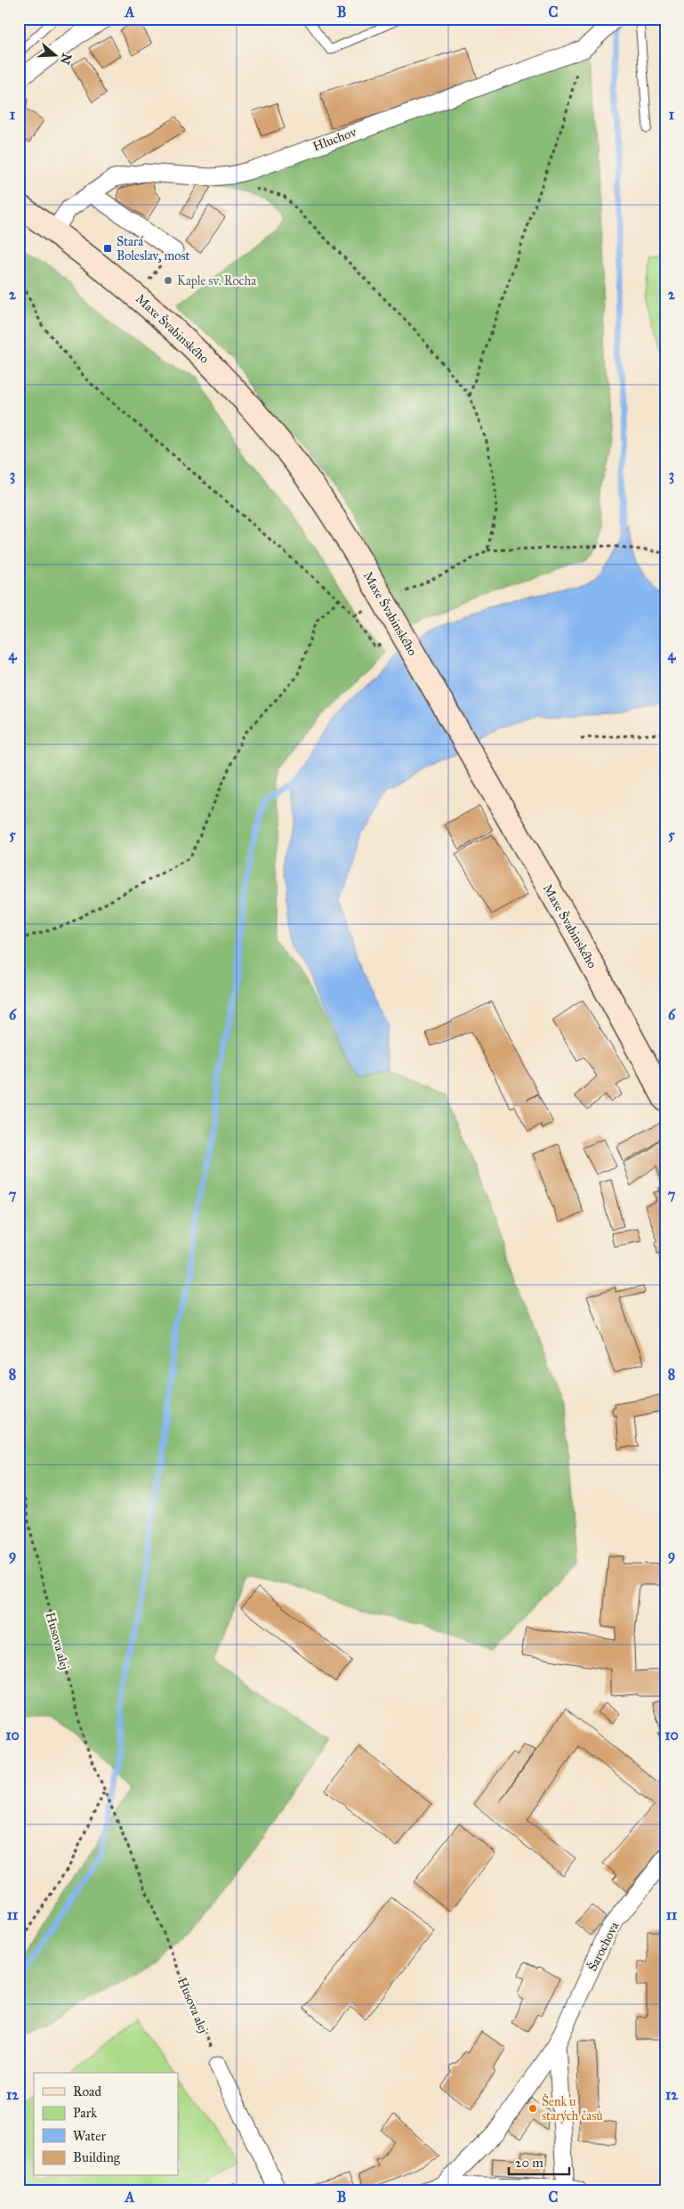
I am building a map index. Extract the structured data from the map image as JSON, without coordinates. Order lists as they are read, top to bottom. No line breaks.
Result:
{"streets":{"main road":["Maxe Švabinského"],"street":["Hluchov","Šarochova"],"path":["Husova alej"]},"crossings":[["Hluchov","Maxe Švabinského"]],"places":{"transit":["Stará Boleslav, most"],"other":["Kaple sv. Rocha","Šenk u starých časů"]},"legend":["Road","Park","Water","Building"],"scale_bar":"20 m","north":"right","grid":{"columns":["A","B","C"],"rows":["1","2","3","4","5","6","7","8","9","10","11","12"]}}
